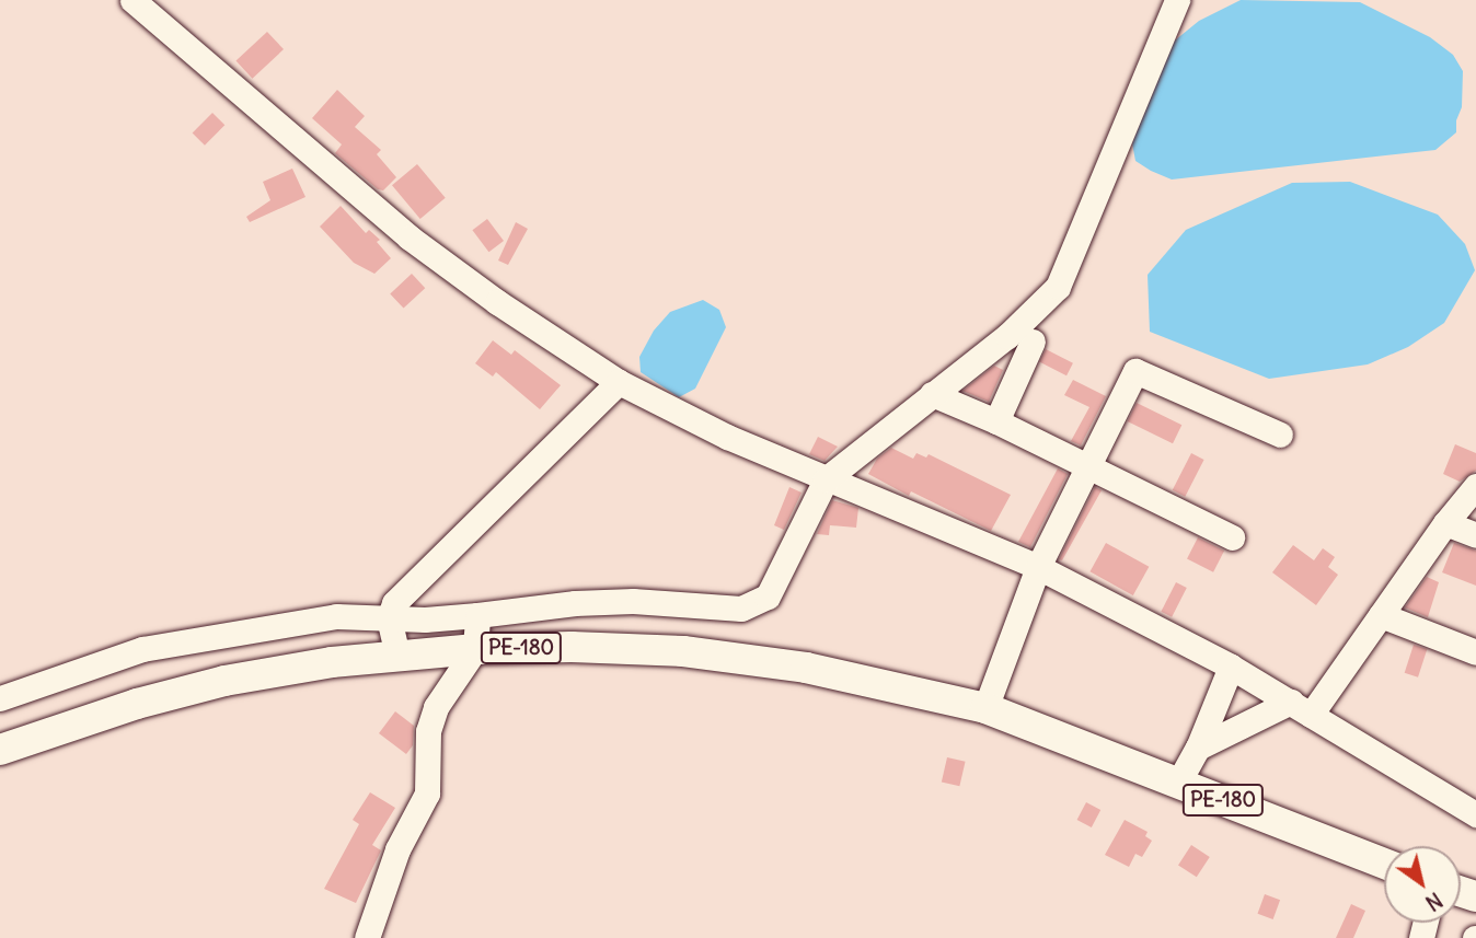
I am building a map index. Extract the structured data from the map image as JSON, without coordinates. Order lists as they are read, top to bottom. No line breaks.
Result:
{"streets":{"main road":["PE-180"]},"north":"bottom right"}
